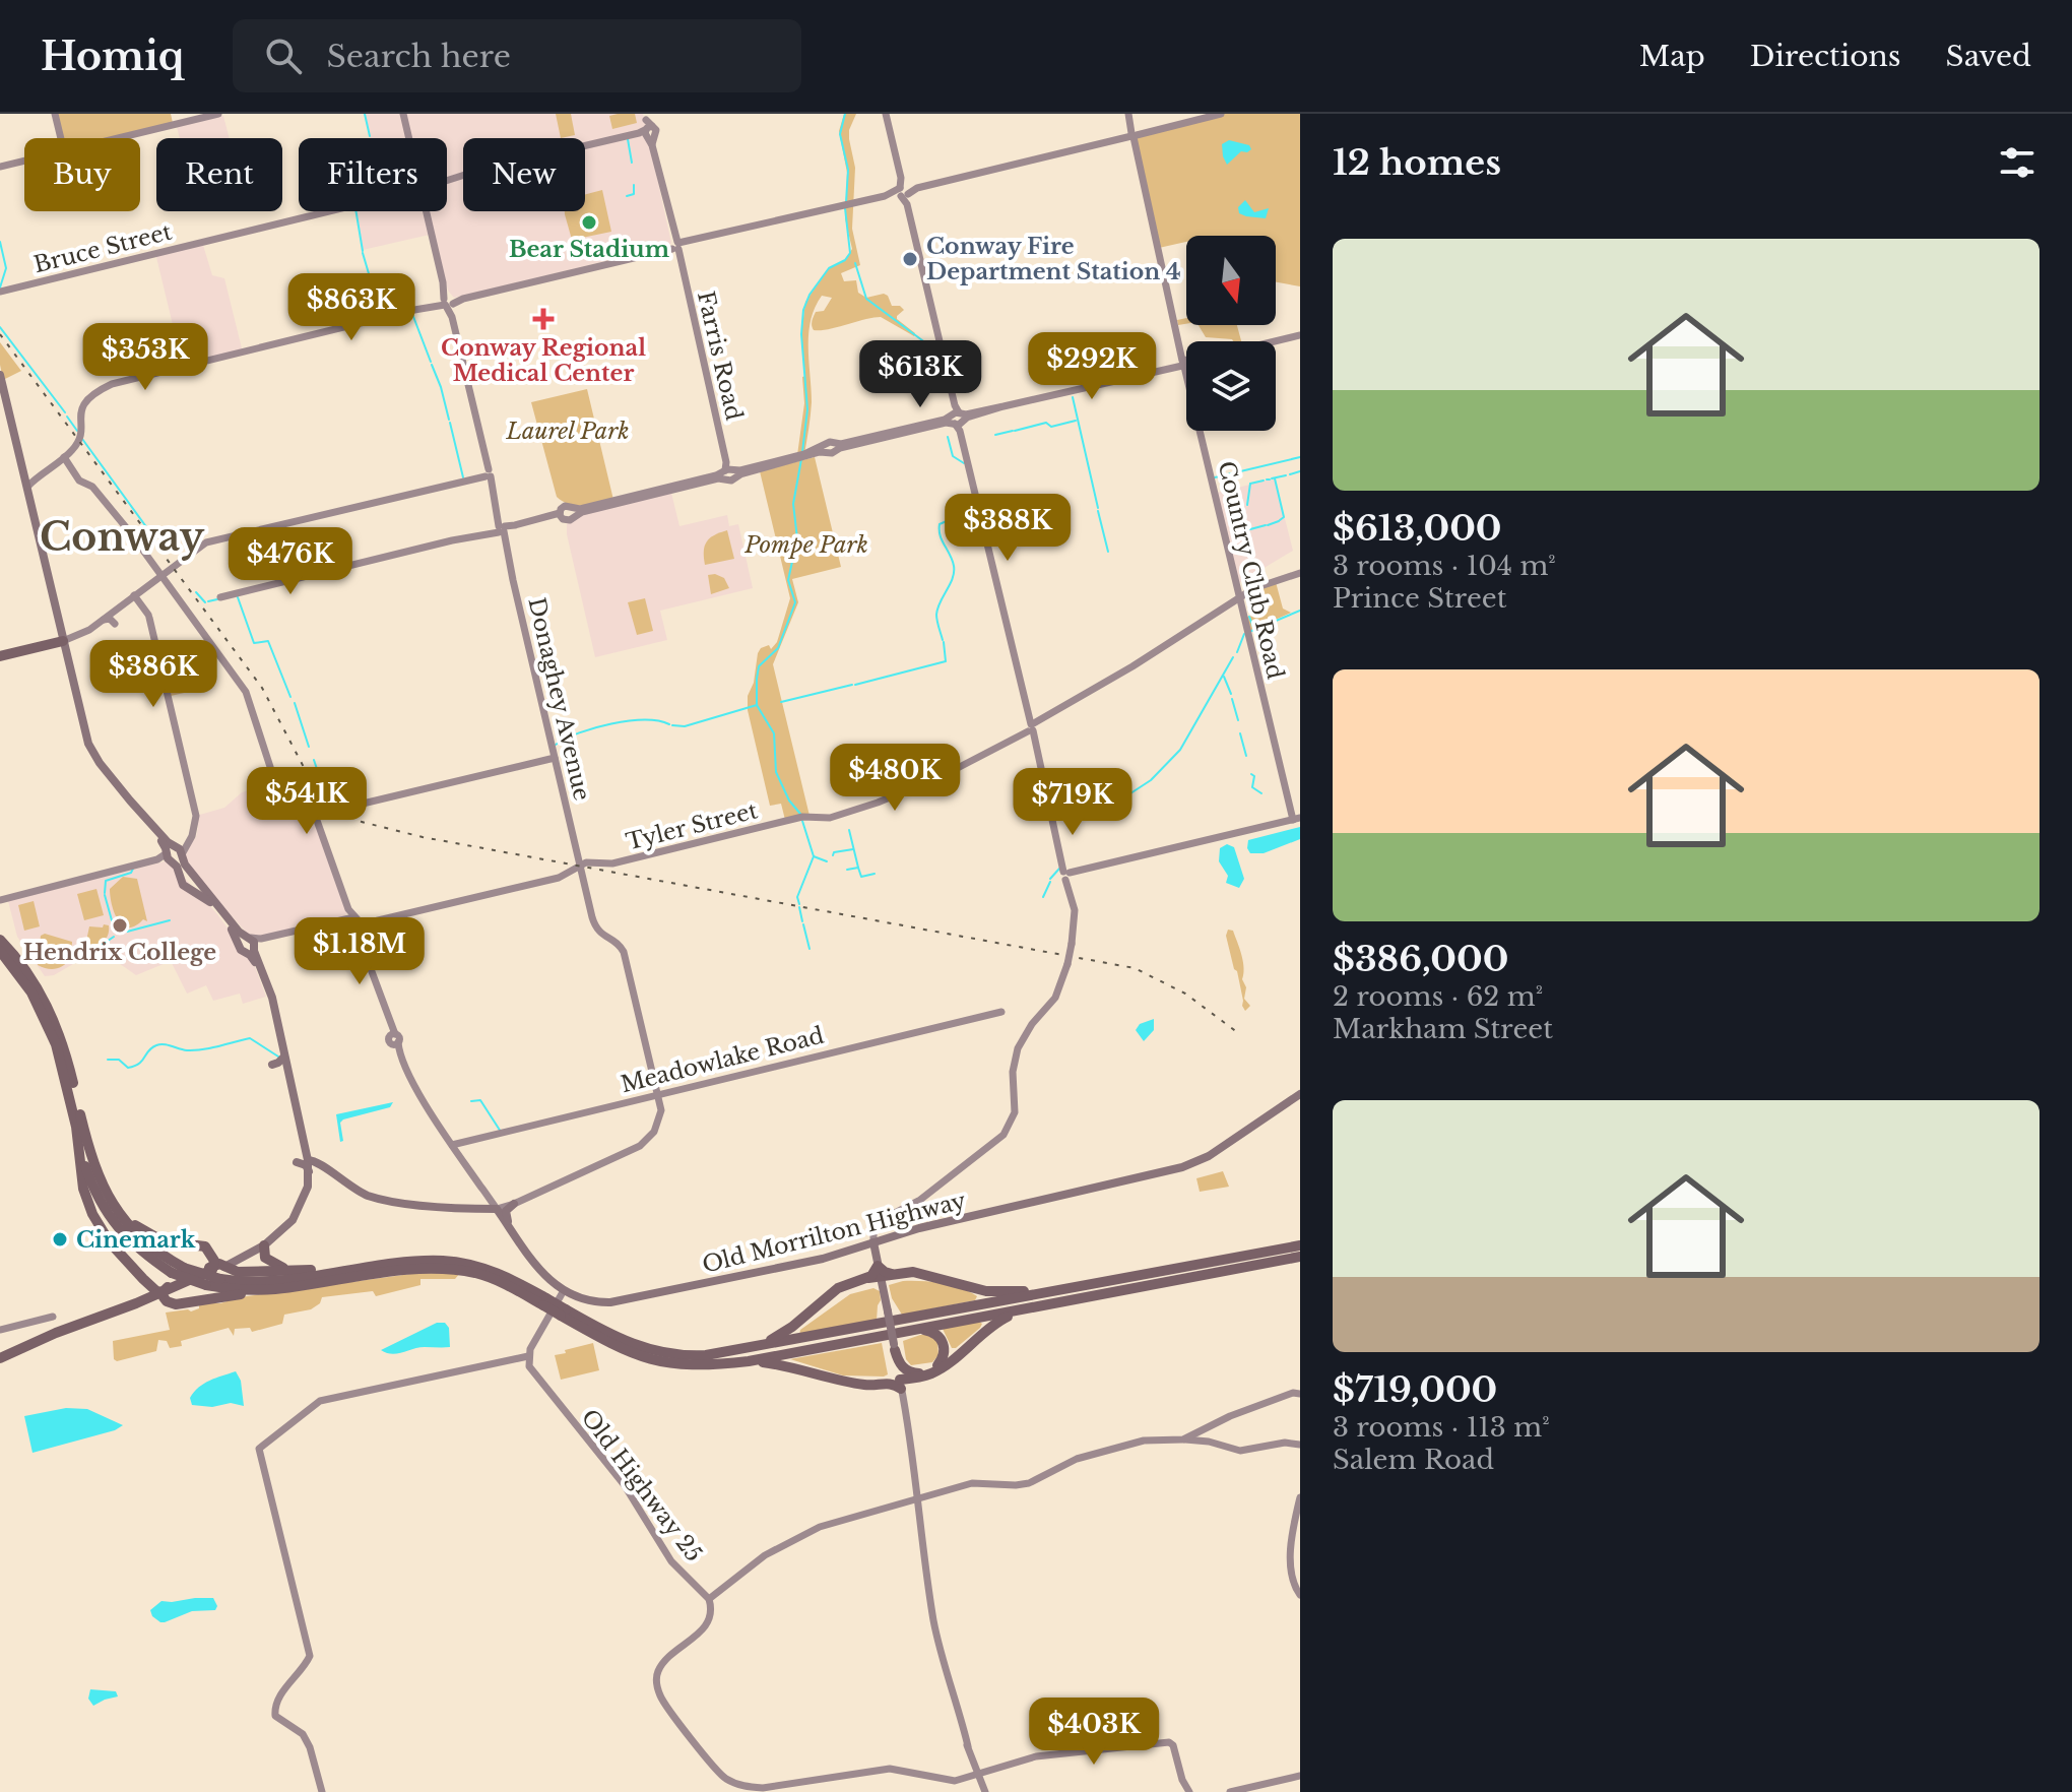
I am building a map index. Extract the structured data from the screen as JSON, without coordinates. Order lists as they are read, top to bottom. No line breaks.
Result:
{"streets":{"main road":["Old Morrilton Highway"],"street":["Bruce Street","Farris Road","Country Club Road","Donaghey Avenue","Tyler Street","Meadowlake Road","Old Highway 25"]},"crossings":[["Bruce Street","Farris Road"],["Country Club Road","Tyler Street"],["Donaghey Avenue","Tyler Street"],["Donaghey Avenue","Meadowlake Road"]],"districts":["Conway"],"parks":["Laurel Park","Pompe Park"],"places":{"other":["Bear Stadium","Conway Fire Department Station 4","Hendrix College","Cinemark"],"health":["Conway Regional Medical Center"]},"north":"bottom","page":{"header":"Homiq","search":"Search here","nav":["Map","Directions","Saved"],"heading":"12 homes","chip":["Buy","Rent","Filters","New"],"list":[{"name":"$613,000","note":"3 rooms · 104 m² · Prince Street"},{"name":"$386,000","note":"2 rooms · 62 m² · Markham Street"},{"name":"$719,000","note":"3 rooms · 113 m² · Salem Road"}],"price":["$863K","$353K","$292K","$613K","$388K","$476K","$386K","$480K","$541K","$719K","$1.18M","$403K"]}}
